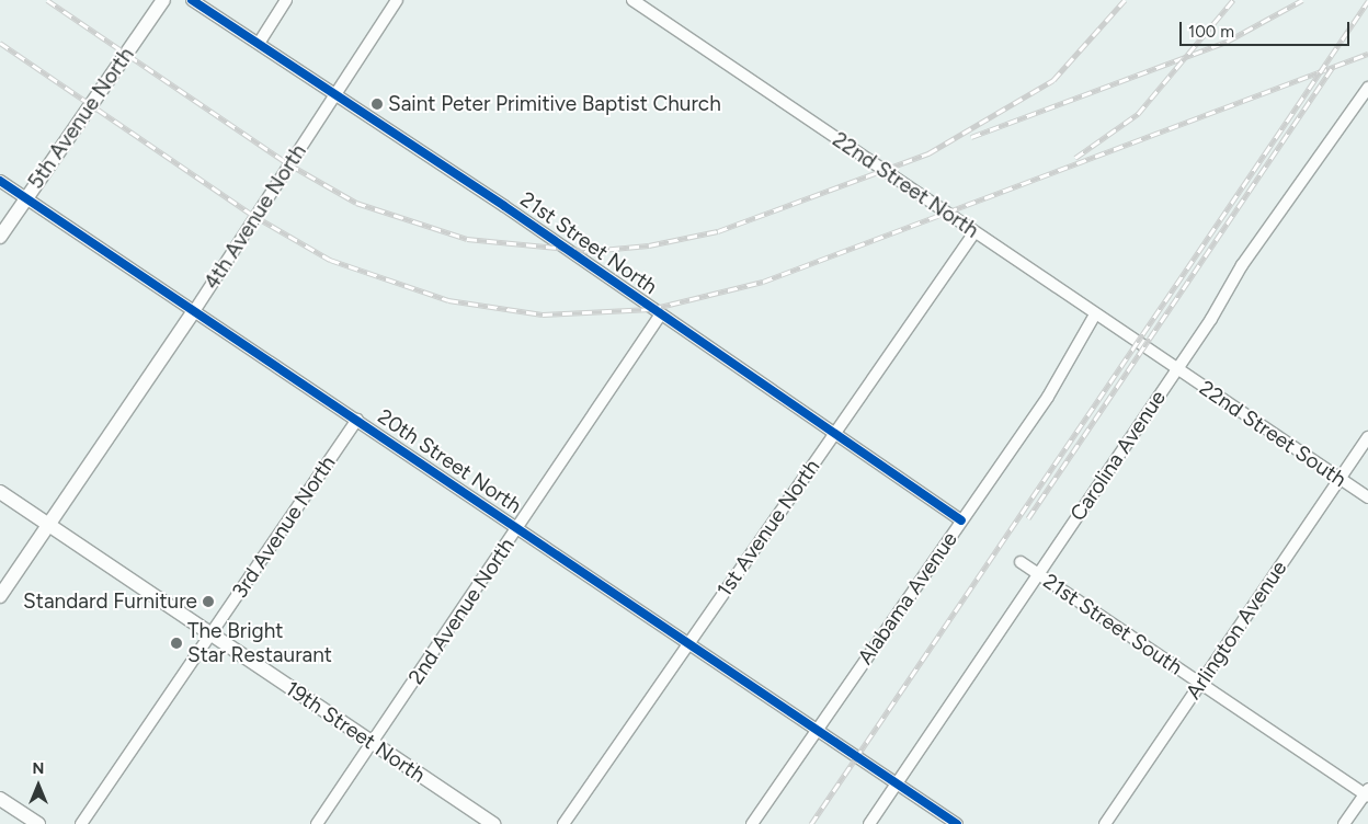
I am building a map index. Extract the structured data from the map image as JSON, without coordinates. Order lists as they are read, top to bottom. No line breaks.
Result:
{"streets":{"street":["5th Avenue North","22nd Street North","4th Avenue North","21st Street North","22nd Street South","Carolina Avenue","20th Street North","3rd Avenue North","1st Avenue North","Alabama Avenue","2nd Avenue North","21st Street South","Arlington Avenue","19th Street North"]},"crossings":[["5th Avenue North","20th Street North"],["22nd Street North","22nd Street South"],["22nd Street North","Carolina Avenue"],["22nd Street North","1st Avenue North"],["22nd Street North","Alabama Avenue"],["4th Avenue North","21st Street North"],["4th Avenue North","20th Street North"],["4th Avenue North","19th Street North"],["21st Street North","1st Avenue North"],["21st Street North","Alabama Avenue"],["21st Street North","2nd Avenue North"],["22nd Street South","Carolina Avenue"],["22nd Street South","Arlington Avenue"],["Carolina Avenue","20th Street North"],["Carolina Avenue","21st Street South"],["20th Street North","3rd Avenue North"],["20th Street North","1st Avenue North"],["20th Street North","Alabama Avenue"],["20th Street North","2nd Avenue North"],["3rd Avenue North","19th Street North"],["2nd Avenue North","19th Street North"],["21st Street South","Arlington Avenue"]],"places":["Saint Peter Primitive Baptist Church","Standard Furniture","The Bright Star Restaurant"],"scale_bar":"100 m","north":"top"}
